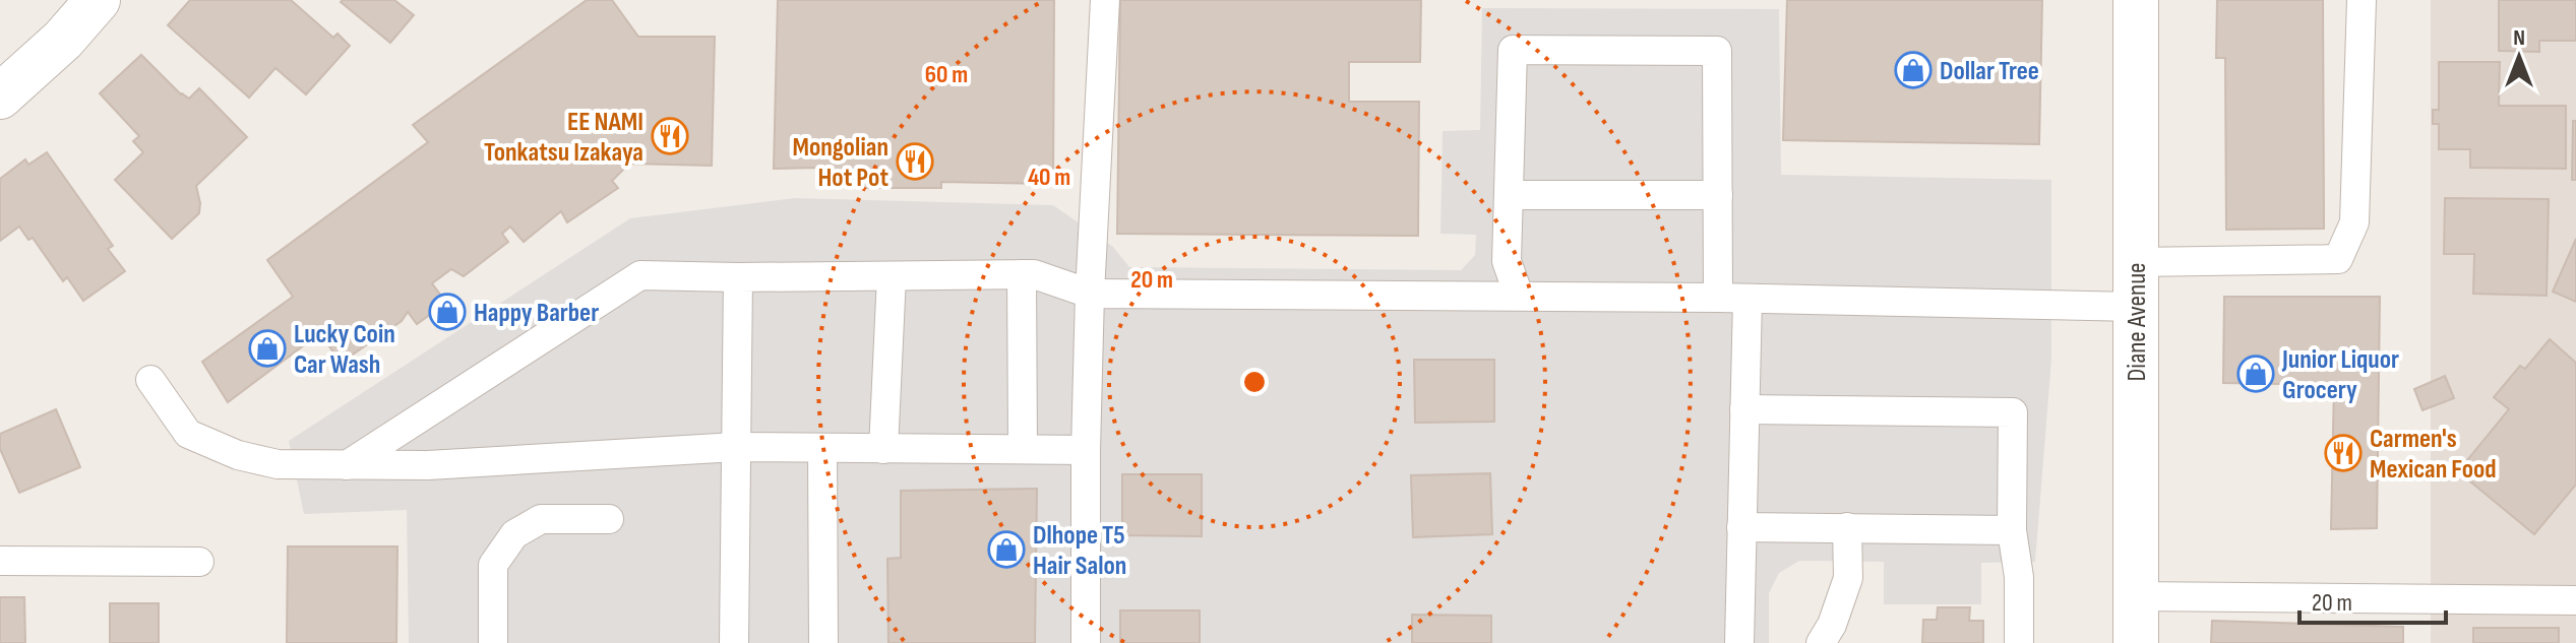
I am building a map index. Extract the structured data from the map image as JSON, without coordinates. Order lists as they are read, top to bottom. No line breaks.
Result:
{"streets":{"street":["Diane Avenue"]},"places":{"shop":["Dollar Tree","Happy Barber","Lucky Coin Car Wash","Junior Liquor Grocery","Dlhope T5 Hair Salon"],"restaurant":["EE NAMI Tonkatsu Izakaya","Mongolian Hot Pot","Carmen's Mexican Food"]},"scale_bar":"20 m","north":"top","rings":["60 m","40 m","20 m"]}
